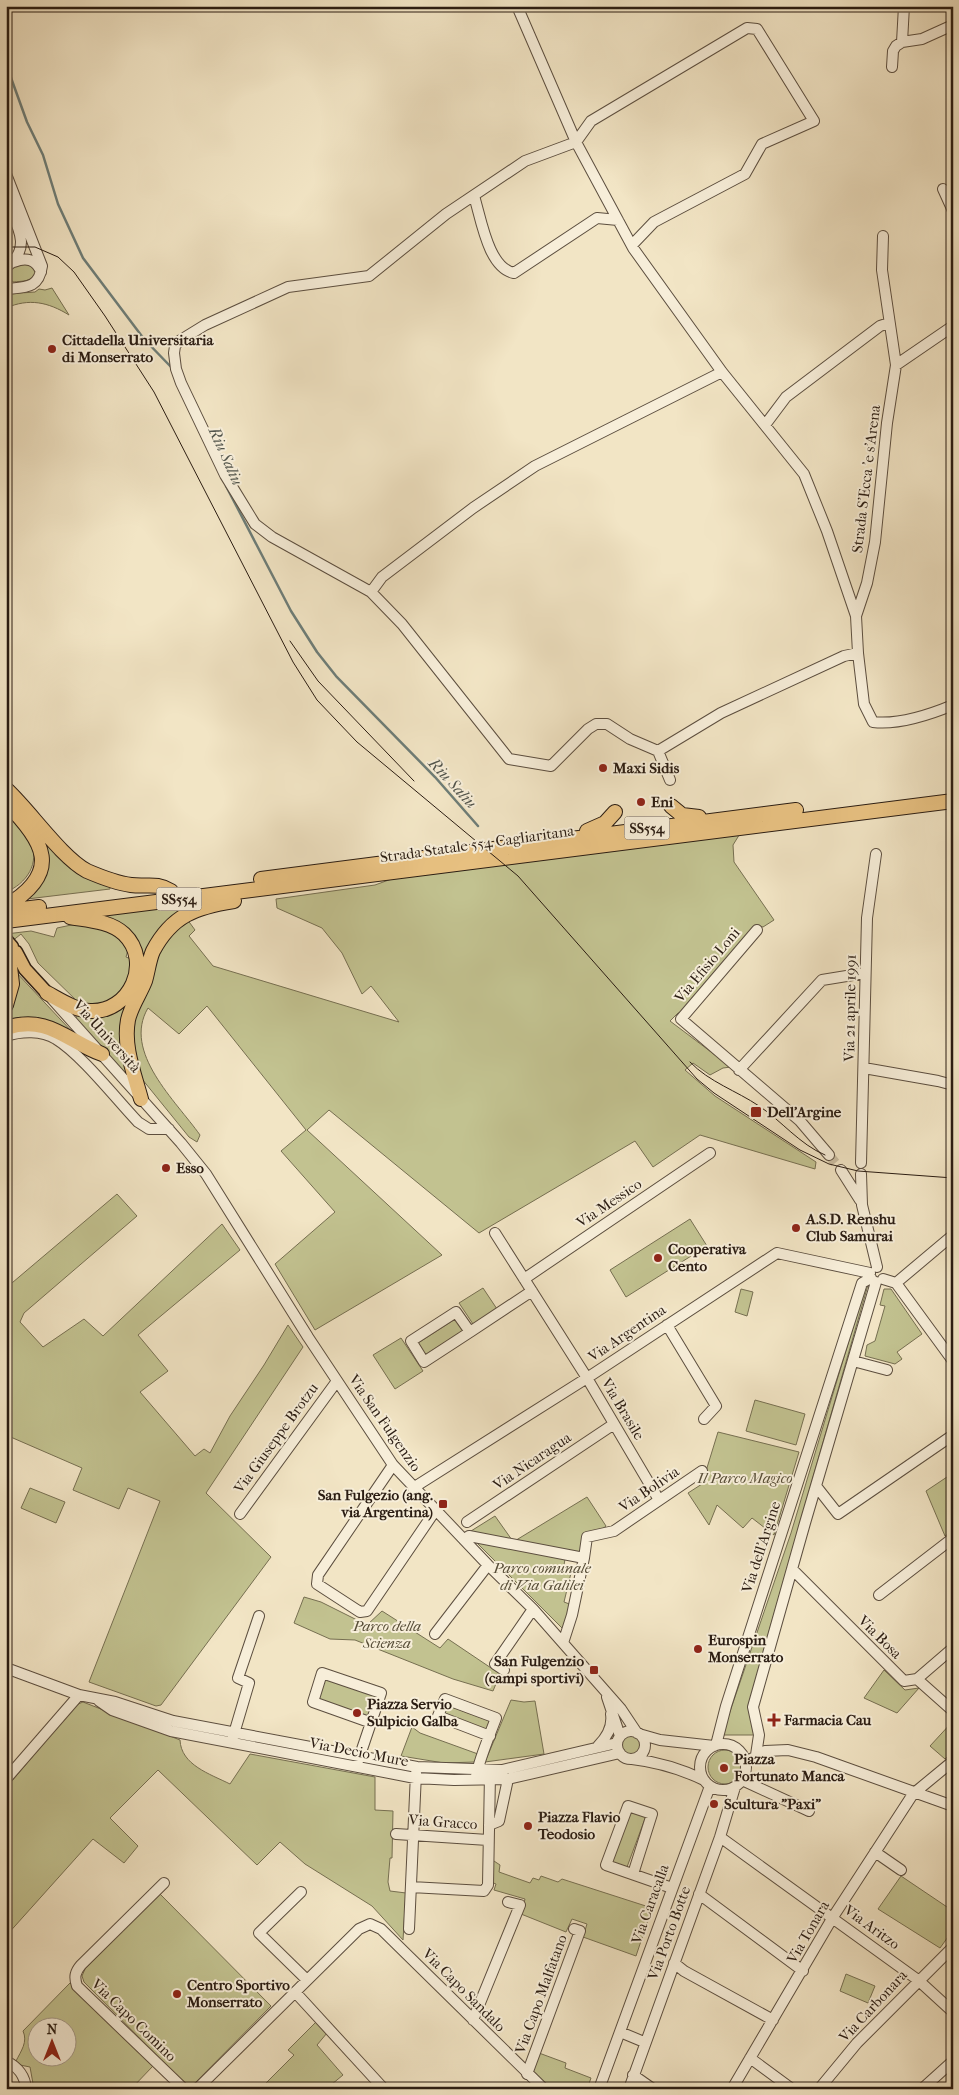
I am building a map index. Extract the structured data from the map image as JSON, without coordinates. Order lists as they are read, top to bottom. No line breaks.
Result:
{"streets":{"highway":["SS554","Strada Statale 554 Cagliaritana"],"main road":["Via Università"],"street":["Strada S'Ecca 'e s'Arena","Via Efisio Loni","Via 21 aprile 1991","Via Messico","Via Argentina","Via Brasile","Via San Fulgenzio","Via Giuseppe Brotzu","Via Nicaragua","Via Bolivia","Via dell'Argine","Via Bosa","Via Decio Mure","Via Gracco","Via Caracalla","Via Aritzo","Via Tonara","Via Porto Botte","Via Capo Sandalo","Via Capo Malfatano","Via Carbonara","Via Capo Comino"]},"crossings":[["Via Università","Via San Fulgenzio"],["Via Messico","Via Brasile"],["Via Argentina","Via Brasile"],["Via Argentina","Via San Fulgenzio"],["Via Argentina","Via dell'Argine"],["Via Brasile","Via Nicaragua"],["Via Brasile","Via Bolivia"],["Via San Fulgenzio","Via Giuseppe Brotzu"],["Via San Fulgenzio","Via Decio Mure"],["Via dell'Argine","Via Caracalla"],["Via dell'Argine","Via Porto Botte"],["Via Caracalla","Via Porto Botte"],["Via Aritzo","Via Tonara"],["Via Aritzo","Via Porto Botte"],["Via Aritzo","Via Carbonara"],["Via Capo Sandalo","Via Capo Malfatano"]],"water":["Riu Saliu"],"parks":["Il Parco Magico","Parco comunale di Via Galilei","Parco della Scienza"],"places":{"other":["Cittadella Universitaria di Monserrato","Maxi Sidis","Eni","Esso","A.S.D. Renshu Club Samurai","Cooperativa Cento","Eurospin Monserrato","Piazza Servio Sulpicio Galba","Piazza Fortunato Manca","Scultura \"Paxi\"","Piazza Flavio Teodosio","Centro Sportivo Monserrato"],"transit":["Dell'Argine","San Fulgezio (ang. via Argentina)","San Fulgenzio (campi sportivi)"],"health":["Farmacia Cau"]},"north":"top"}
